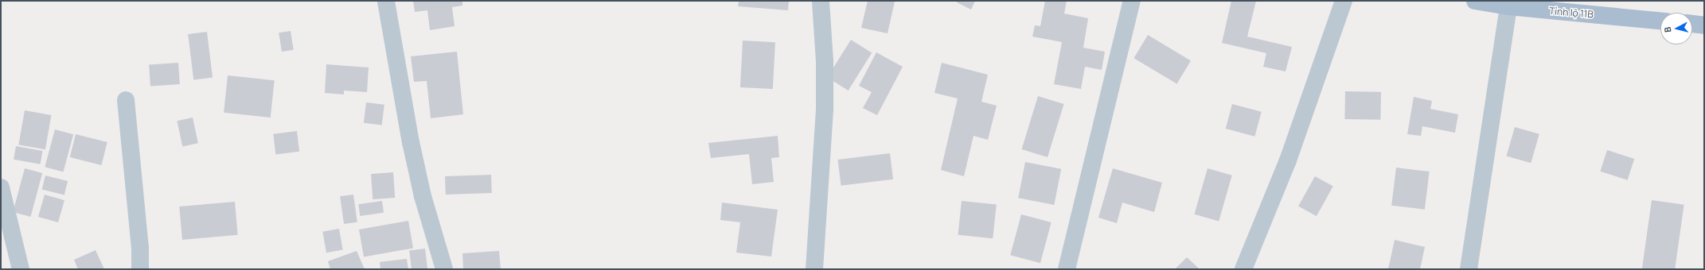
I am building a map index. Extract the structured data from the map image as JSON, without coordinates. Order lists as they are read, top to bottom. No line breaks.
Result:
{"streets":{"main road":["Tỉnh lộ 11B"]},"north":"left"}
